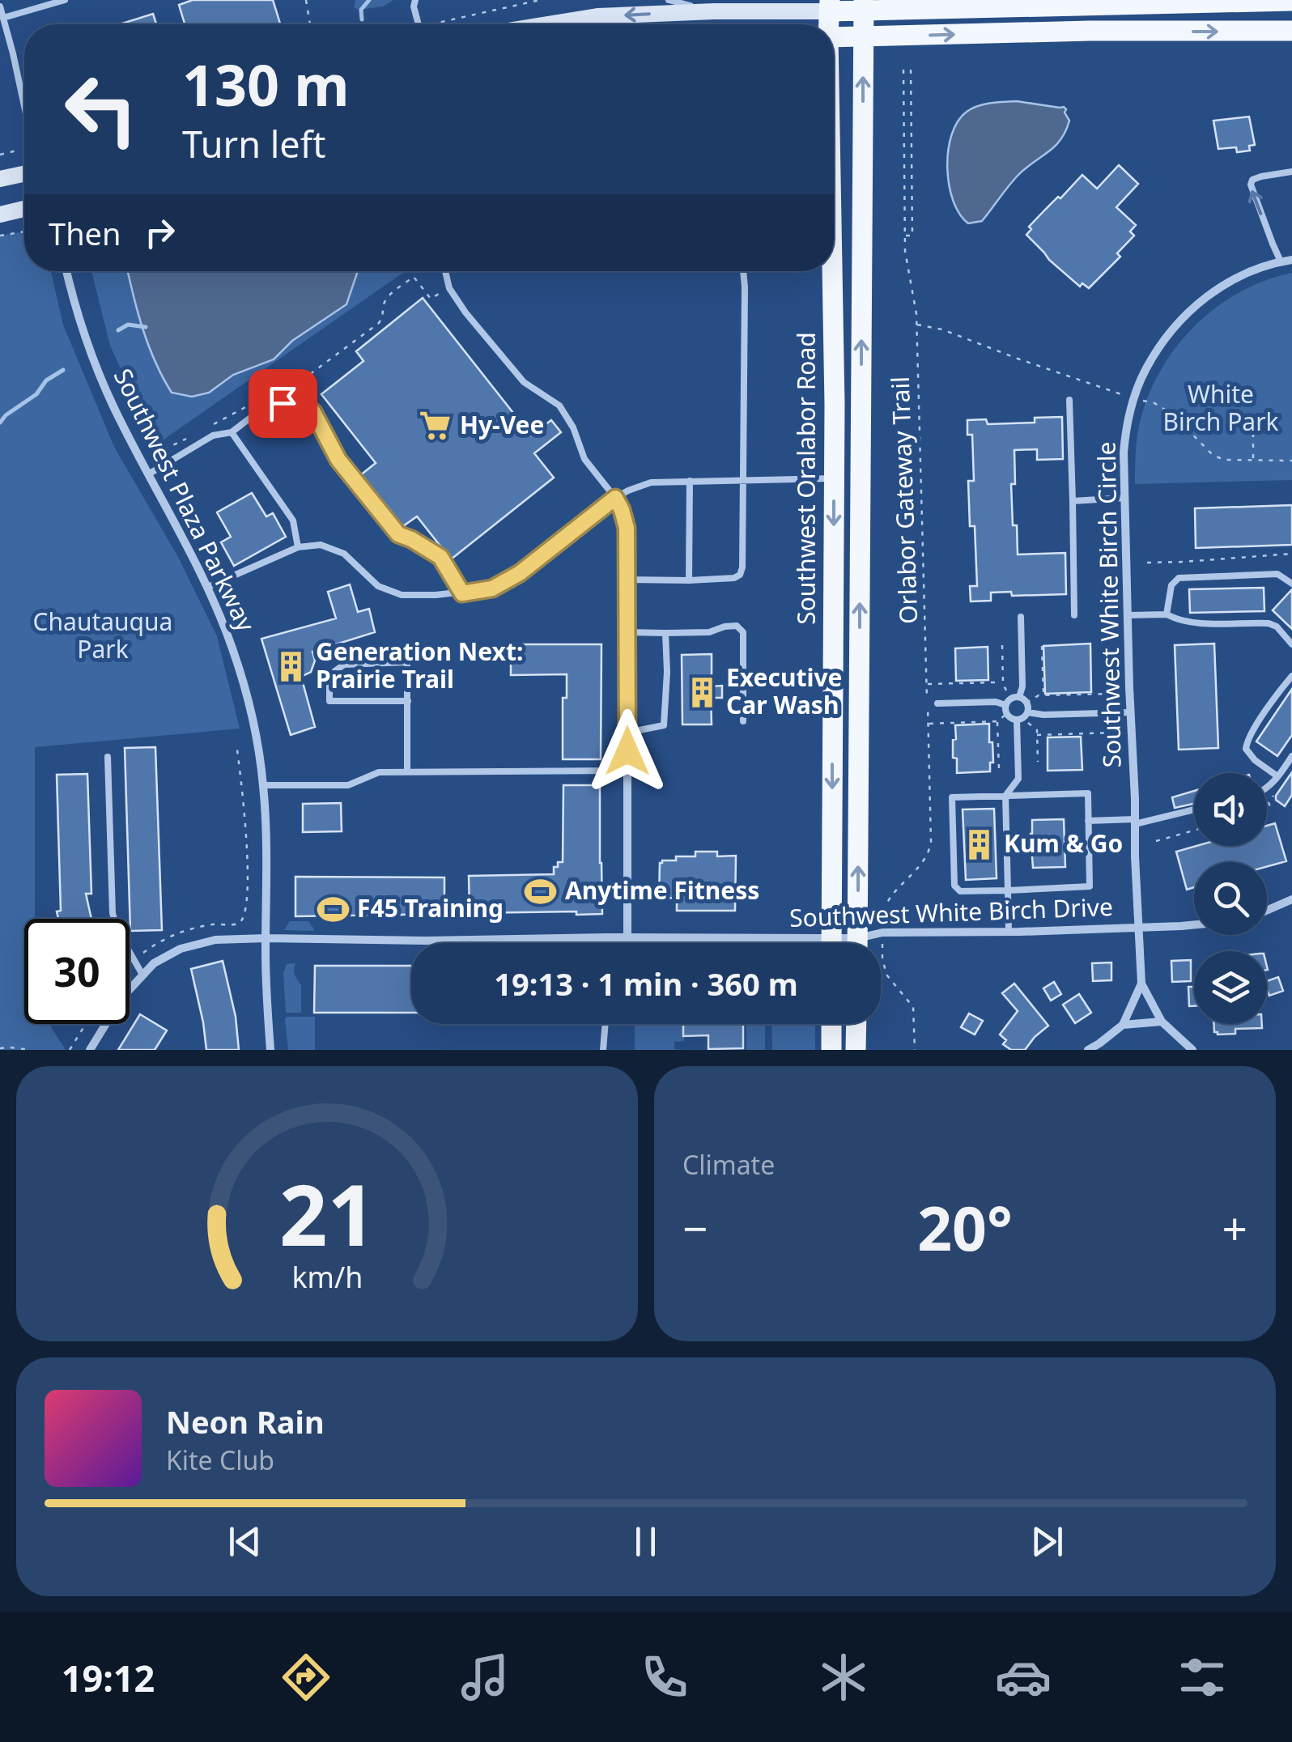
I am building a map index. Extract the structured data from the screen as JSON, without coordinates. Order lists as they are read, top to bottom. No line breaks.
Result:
{"streets":{"main road":["Southwest Oralabor Road"],"street":["Southwest Plaza Parkway","Southwest White Birch Circle","Southwest White Birch Drive"],"path":["Orlabor Gateway Trail"]},"crossings":[["Southwest Plaza Parkway","Southwest White Birch Drive"],["Orlabor Gateway Trail","Southwest White Birch Drive"],["Southwest White Birch Circle","Southwest White Birch Drive"]],"parks":["White Birch Park","Chautauqua Park"],"places":{"supermarket":["Hy-Vee"],"building":["Generation Next: Prairie Trail","Executive Car Wash","Kum & Go"],"sports":["Anytime Fitness","F45 Training"]},"page":{"turn":["130 m","Turn left"],"then":"Then","limit":"30","trip":"19:13 · 1 min · 360 m","tile":"Climate","heat":["−","20°","+"],"song":["Neon Rain","Kite Club"],"tabs":"19:12","gauge":["21","km/h"]}}
